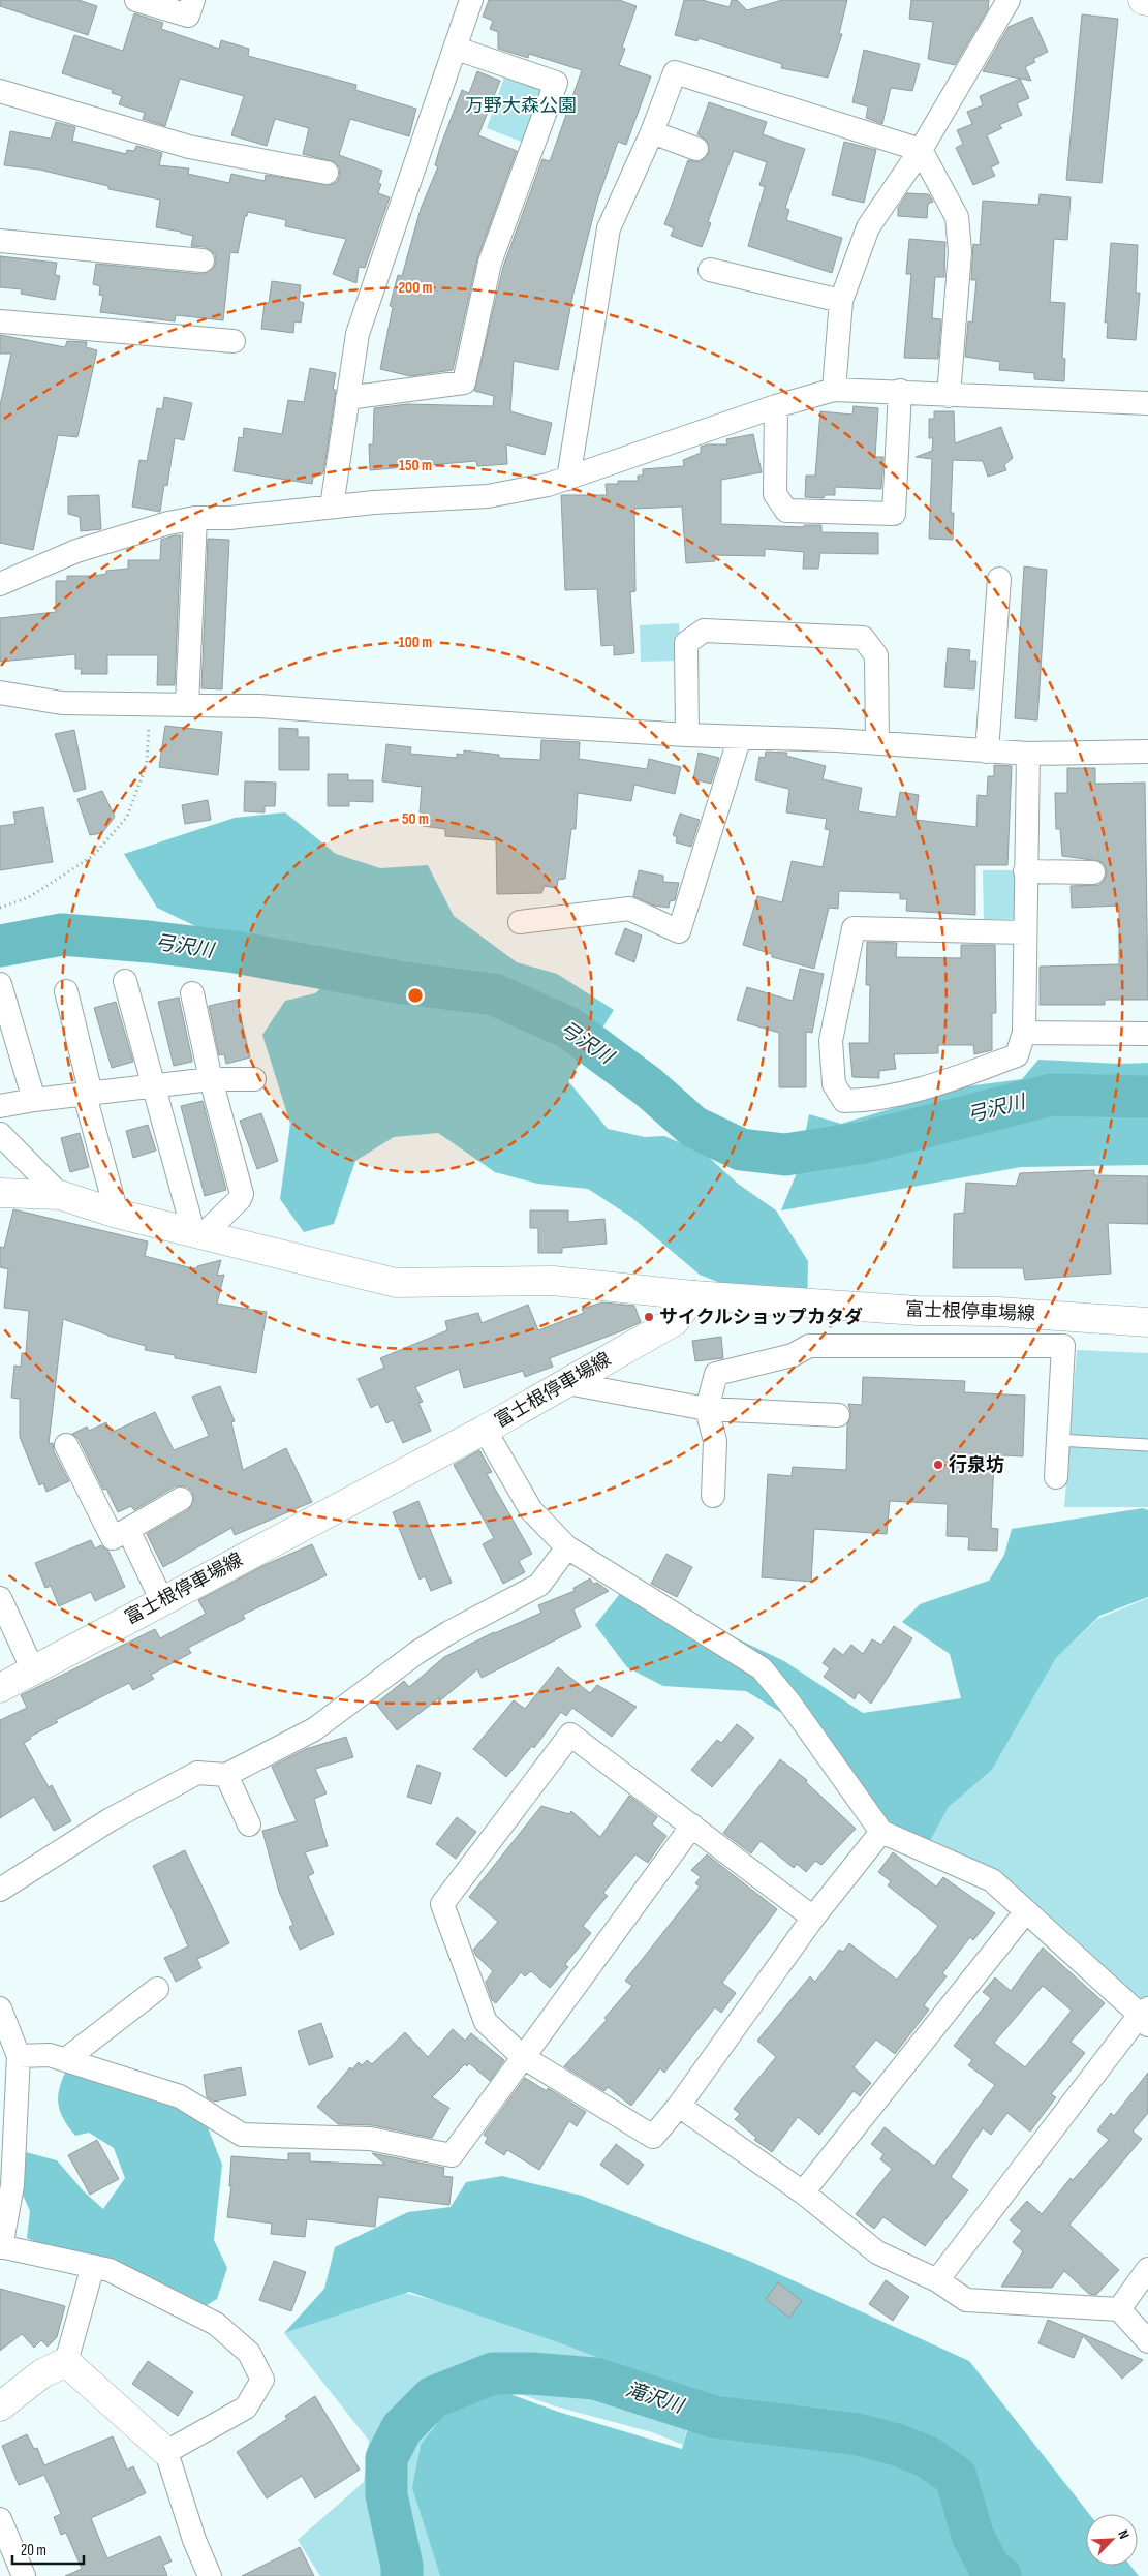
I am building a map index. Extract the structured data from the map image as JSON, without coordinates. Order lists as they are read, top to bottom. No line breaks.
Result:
{"streets":{"main road":["富士根停車場線"]},"water":["弓沢川","滝沢川"],"parks":["万野大森公園"],"places":["サイクルショップカタダ","行泉坊"],"scale_bar":"20 m","north":"top right","rings":["200 m","150 m","100 m","50 m"]}
